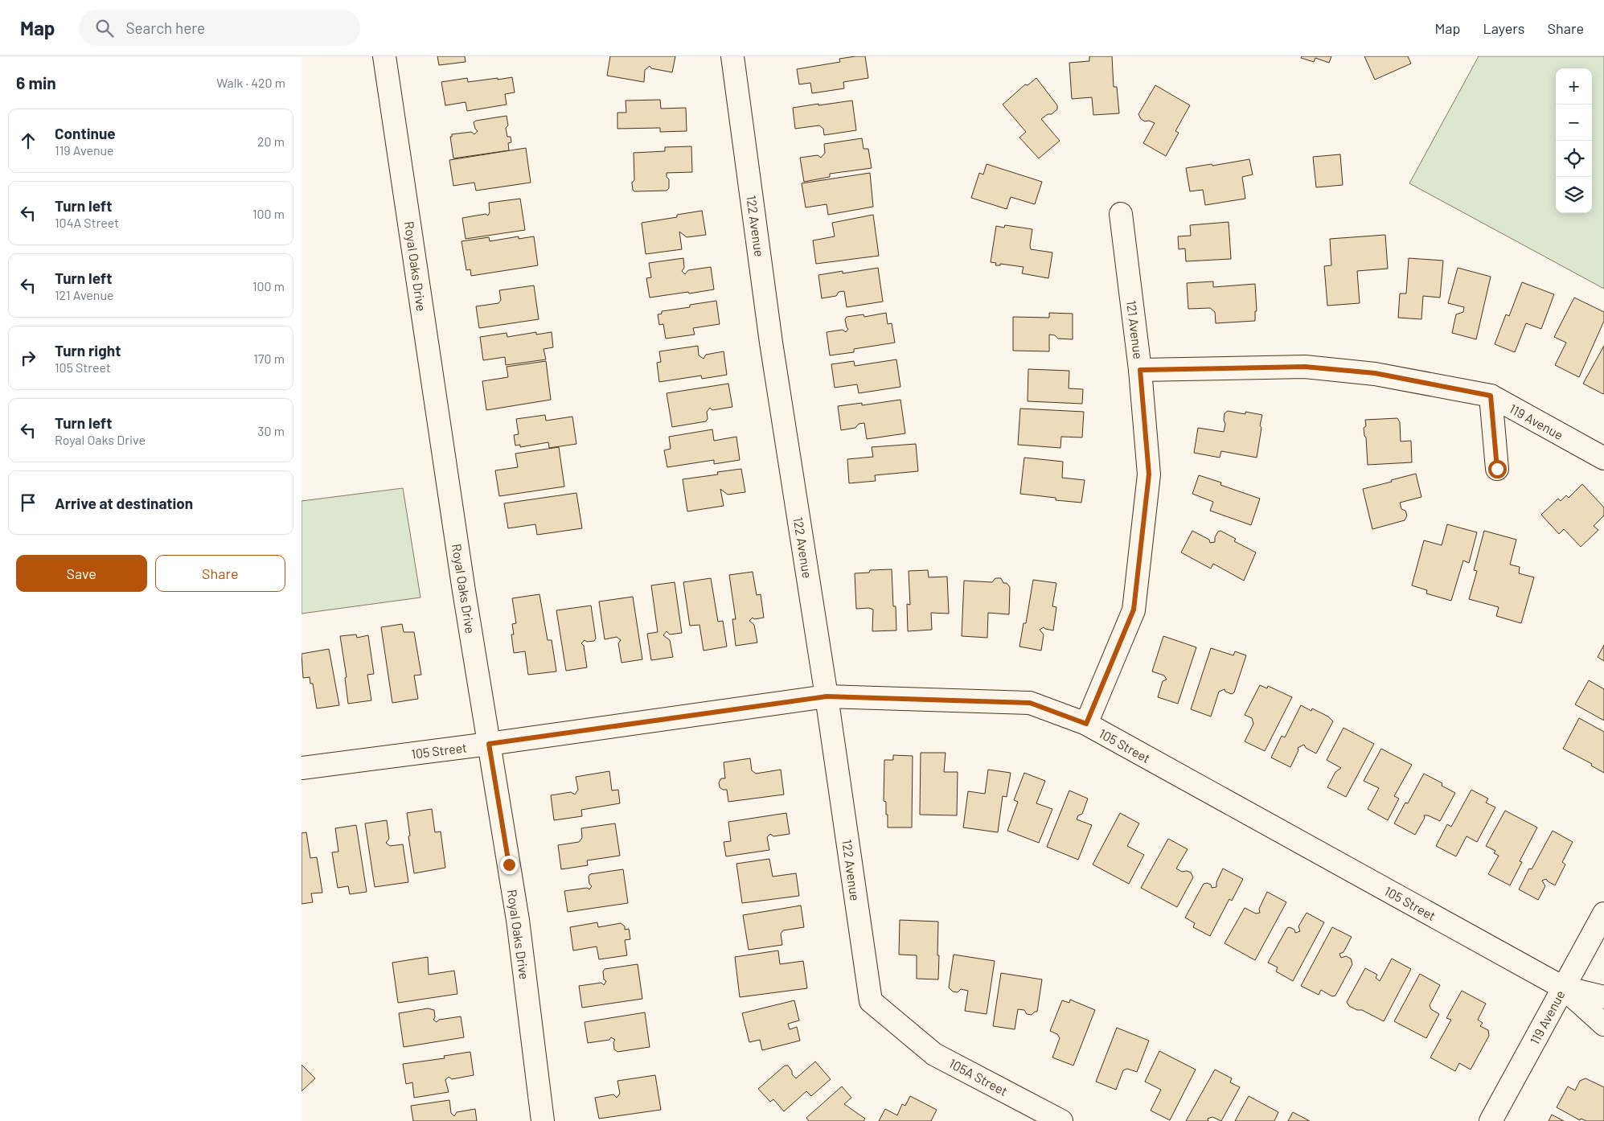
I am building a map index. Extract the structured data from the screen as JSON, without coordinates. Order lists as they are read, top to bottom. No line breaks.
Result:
{"streets":{"street":["122 Avenue","Royal Oaks Drive","121 Avenue","119 Avenue","105 Street","105A Street"]},"crossings":[["122 Avenue","105 Street"],["122 Avenue","105A Street"],["Royal Oaks Drive","105 Street"],["121 Avenue","105 Street"],["119 Avenue","105 Street"]],"page":{"header":"Map","search":"Search here","nav":["Map","Layers","Share"],"heading":["6 min","Walk · 420 m"],"map_buttons":["+","−"],"list":[["Continue","119 Avenue","20 m"],["Turn left","104A Street","100 m"],["Turn left","121 Avenue","100 m"],["Turn right","105 Street","170 m"],["Turn left","Royal Oaks Drive","30 m"],"Arrive at destination"],"buttons":["Save","Share"]}}
